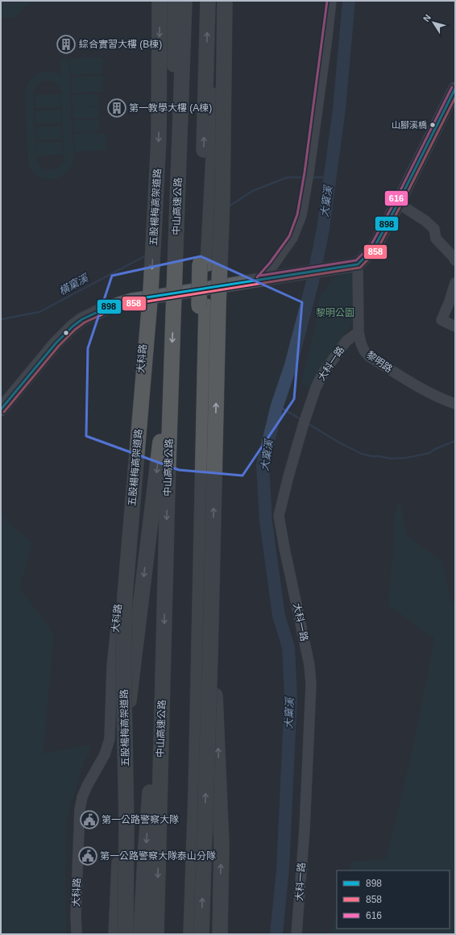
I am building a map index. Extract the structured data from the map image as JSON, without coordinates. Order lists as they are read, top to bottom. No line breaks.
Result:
{"streets":{"highway":["中山高速公路","五股楊梅高架道路"],"street":["大科路","黎明路","大科一路"]},"crossings":[["黎明路","大科一路"]],"water":["大窠溪","橫窠溪"],"parks":["黎明公園"],"places":{"building":["綜合實習大樓 (B棟)","第一教學大樓 (A棟)"],"other":["山腳溪橋"],"public building":["第一公路警察大隊","第一公路警察大隊泰山分隊"]},"lines":["transit line 616","transit line 898","transit line 858"],"legend":["898","858","616"],"north":"top left"}
